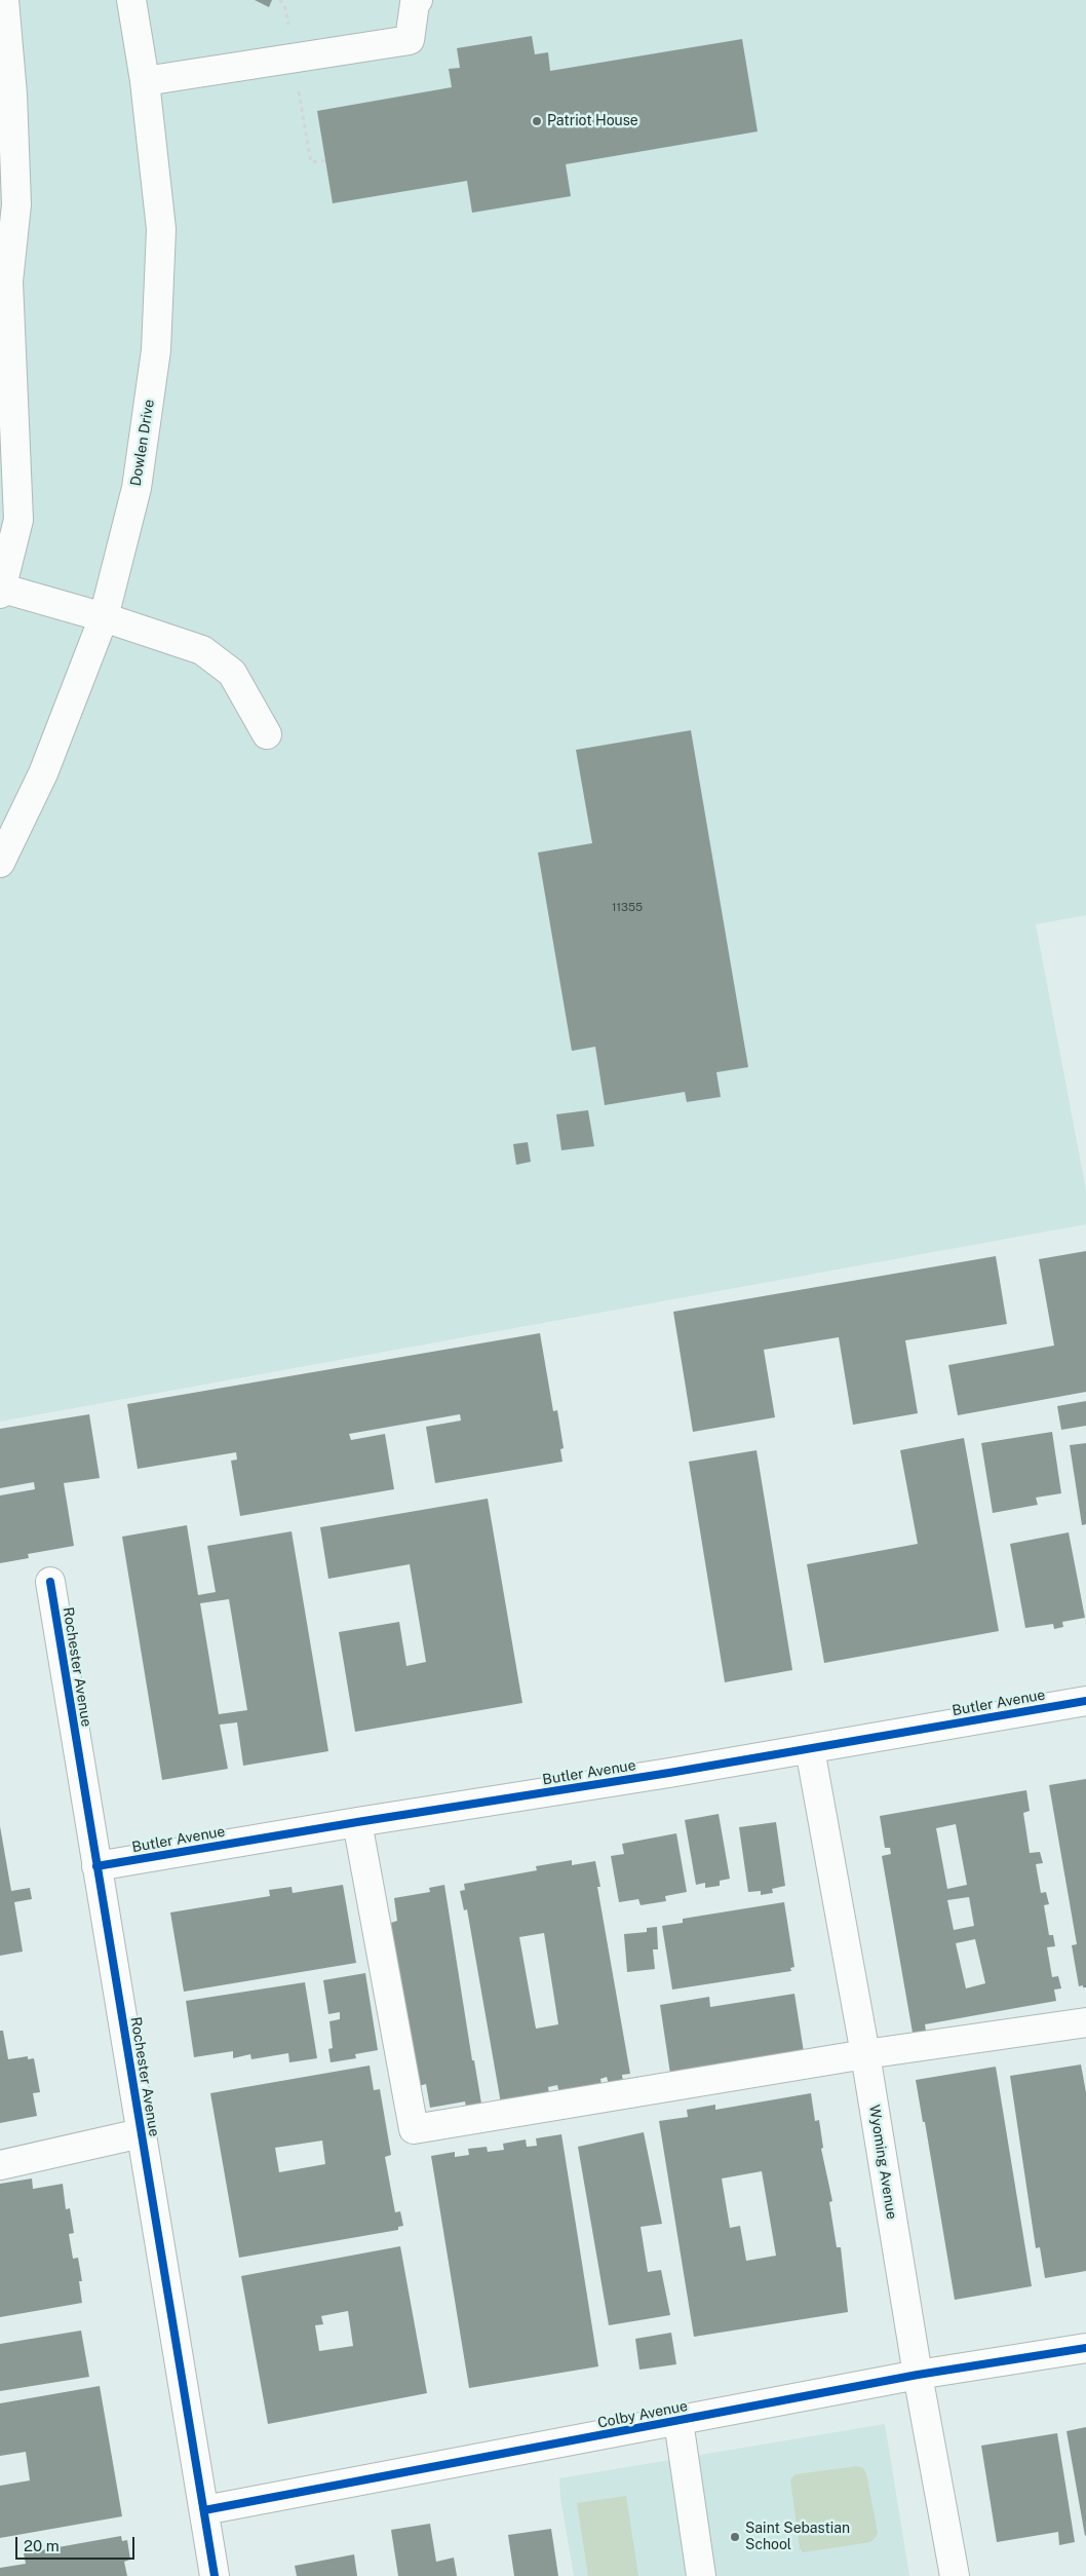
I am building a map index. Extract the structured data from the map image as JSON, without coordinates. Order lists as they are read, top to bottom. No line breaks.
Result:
{"streets":{"street":["Dowlen Drive","Rochester Avenue","Butler Avenue","Wyoming Avenue","Colby Avenue"]},"crossings":[["Rochester Avenue","Butler Avenue"],["Rochester Avenue","Colby Avenue"],["Butler Avenue","Wyoming Avenue"],["Wyoming Avenue","Colby Avenue"]],"places":["Patriot House","Saint Sebastian School"],"house_numbers":["11355"],"scale_bar":"20 m"}
